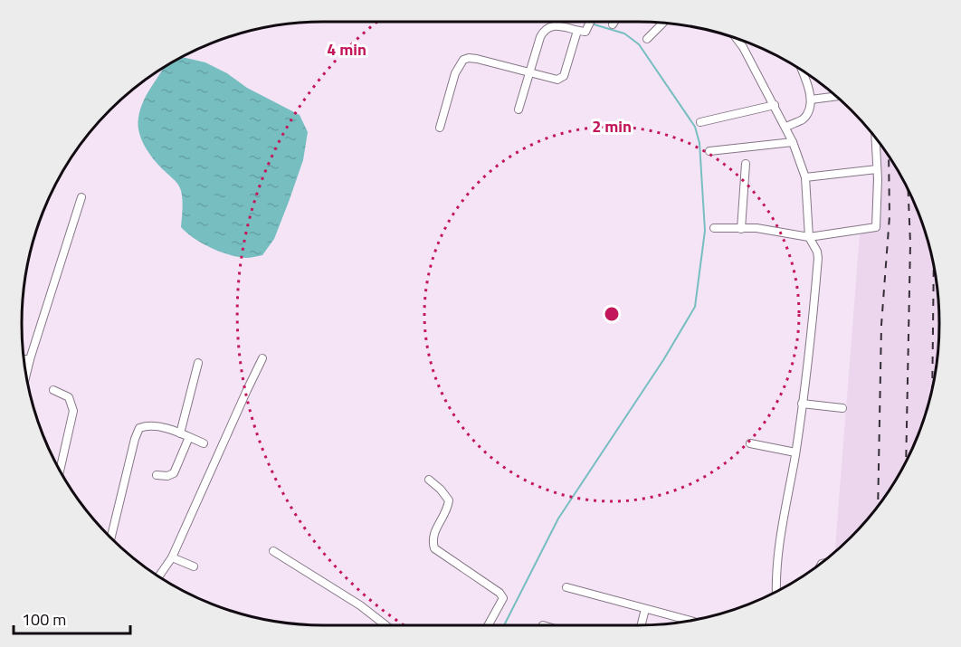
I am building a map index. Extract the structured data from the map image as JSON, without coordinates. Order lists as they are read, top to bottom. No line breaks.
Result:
{"scale_bar":"100 m","rings":["4 min","2 min"]}
